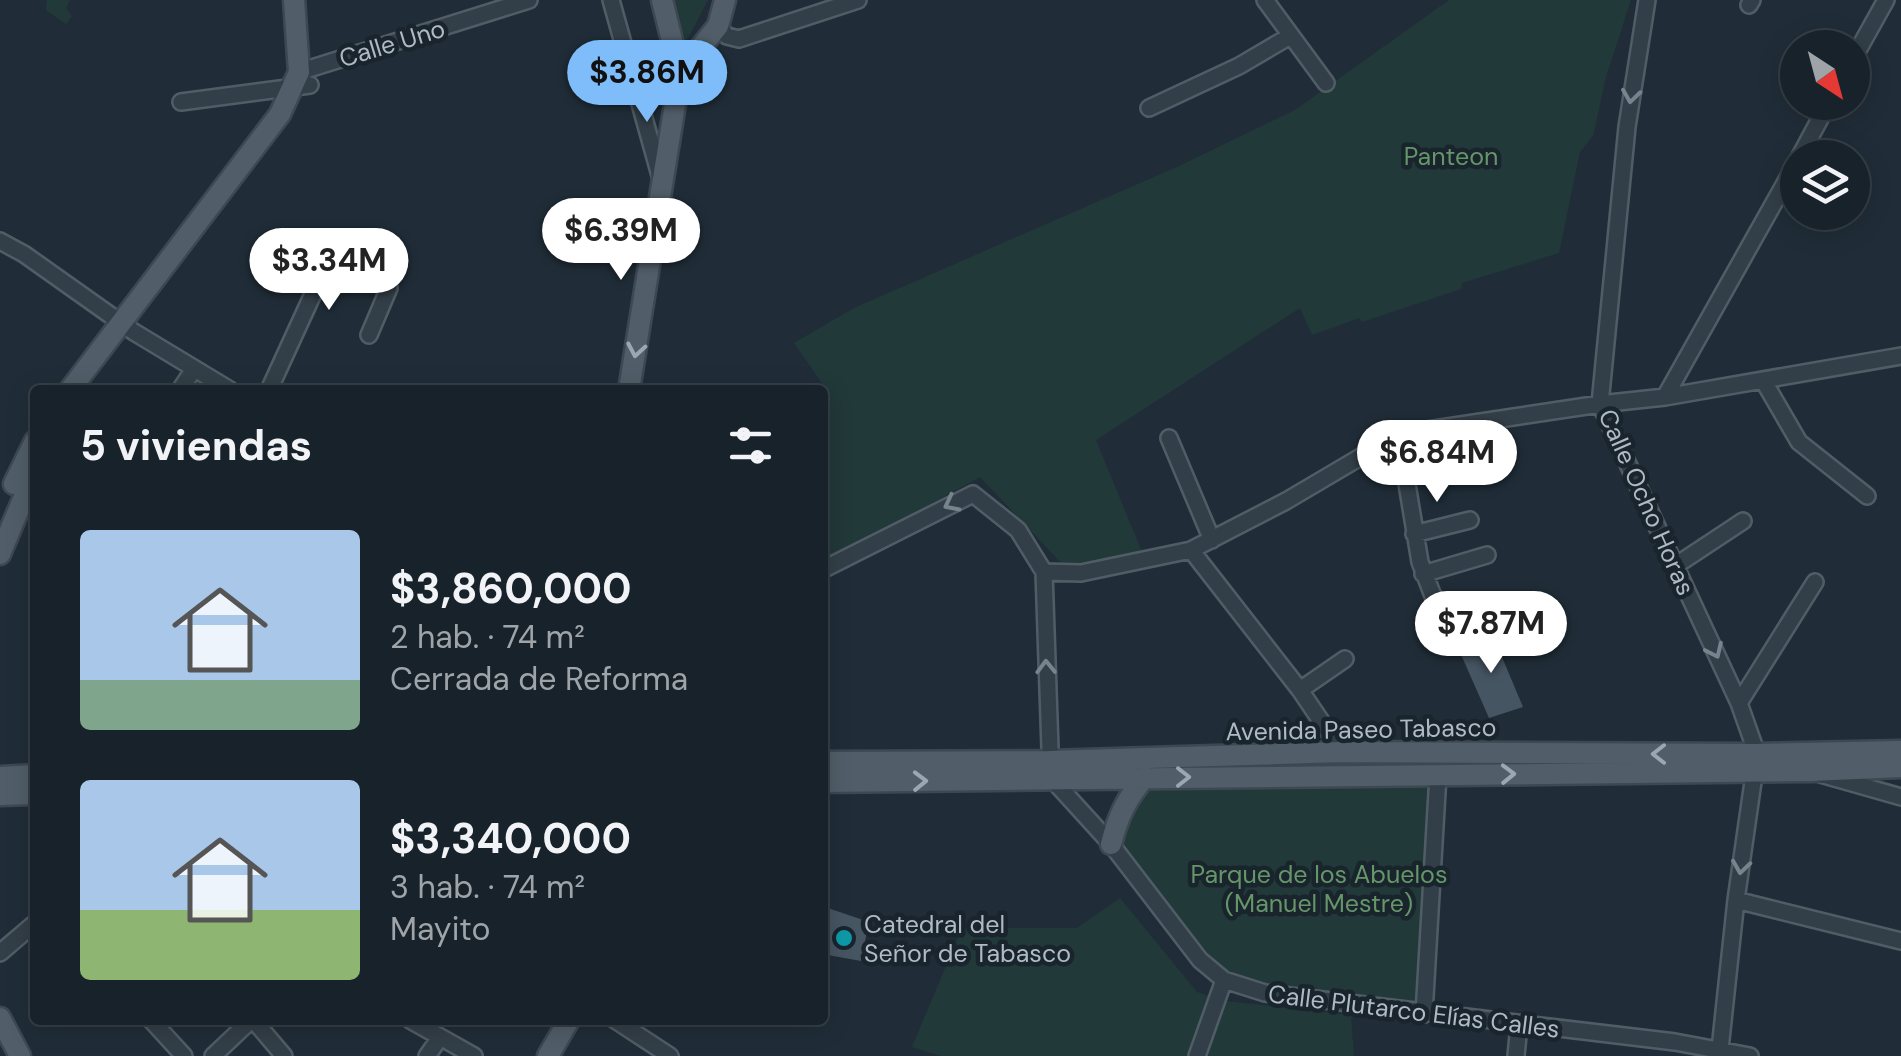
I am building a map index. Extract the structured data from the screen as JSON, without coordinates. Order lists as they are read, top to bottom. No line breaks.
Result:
{"streets":{"main road":["Avenida Paseo Tabasco"],"street":["Calle Uno","Calle Ocho Horas","Calle Plutarco Elías Calles"]},"crossings":[["Calle Ocho Horas","Avenida Paseo Tabasco"],["Calle Ocho Horas","Calle Plutarco Elías Calles"],["Avenida Paseo Tabasco","Calle Plutarco Elías Calles"]],"one_way":["Calle Ocho Horas"],"parks":["Panteon","Parque de los Abuelos (Manuel Mestre)"],"places":["Catedral del Señor de Tabasco"],"north":"bottom right","page":{"price":["$3.86M","$6.39M","$3.34M","$6.84M","$7.87M"],"heading":"5 viviendas","list":[{"name":"$3,860,000","note":"2 hab. · 74 m² · Cerrada de Reforma"},{"name":"$3,340,000","note":"3 hab. · 74 m² · Mayito"}]}}
